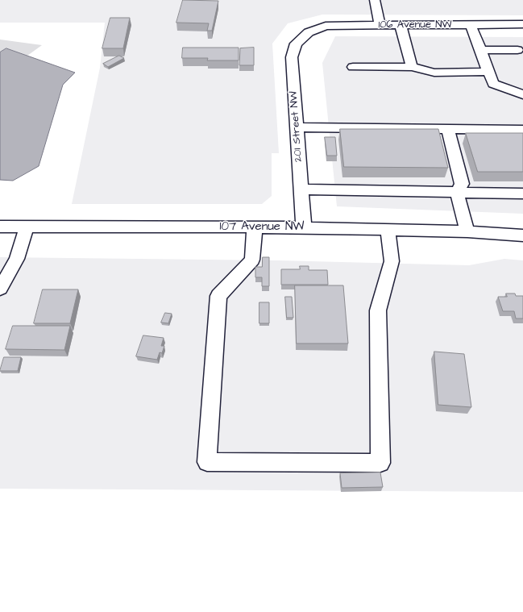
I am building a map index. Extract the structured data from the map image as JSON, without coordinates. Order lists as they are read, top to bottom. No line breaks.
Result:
{"streets":{"street":["106 Avenue NW","201 Street NW","107 Avenue NW"]},"crossings":[["106 Avenue NW","201 Street NW"],["201 Street NW","107 Avenue NW"]]}
